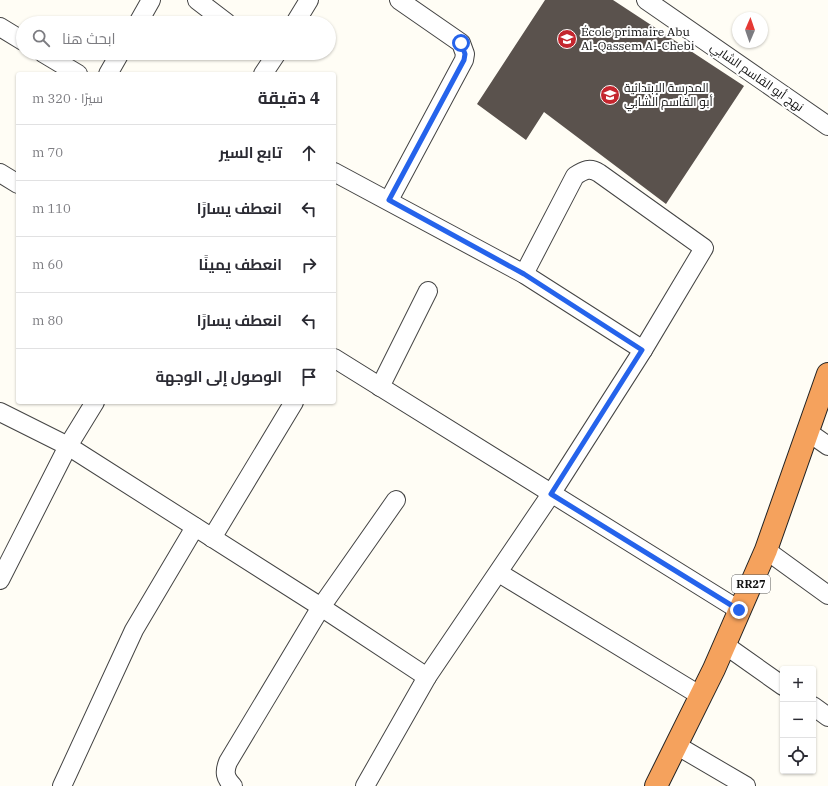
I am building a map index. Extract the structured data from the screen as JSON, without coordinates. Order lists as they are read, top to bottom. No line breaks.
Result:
{"streets":{"highway":["RR27"],"street":["نهج أبو القاسم الشابي"]},"places":{"school or university":["École primaire Abu Al-Qassem Al-Chebi","المدرسة الإبتدائية أبو القاسم الشابي"]},"north":"top","page":{"search":"ابحث هنا","heading":["4 دقيقة","سيرًا · 320 m"],"list":[["تابع السير","70 m"],["انعطف يسارًا","110 m"],["انعطف يمينًا","60 m"],["انعطف يسارًا","80 m"],"الوصول إلى الوجهة"],"map_buttons":["+","−"]}}
